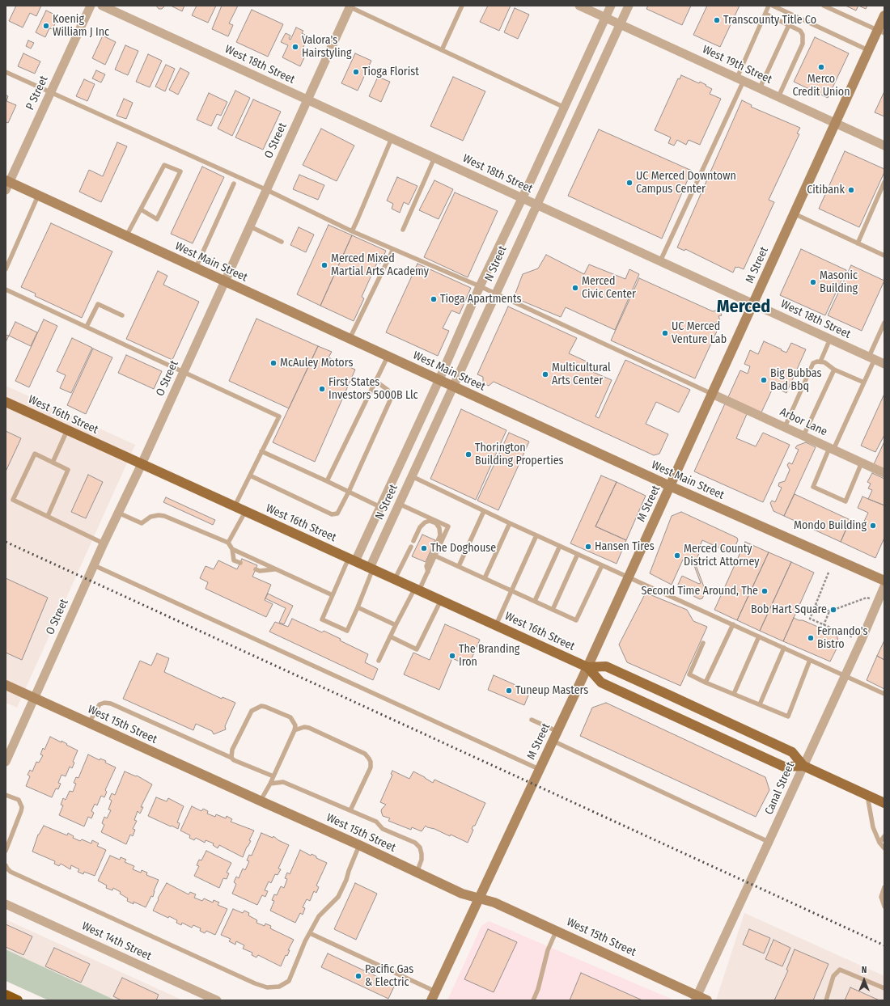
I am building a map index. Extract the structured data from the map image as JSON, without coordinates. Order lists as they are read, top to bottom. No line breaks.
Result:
{"streets":{"main road":["West 16th Street"],"street":["West 18th Street","West 19th Street","P Street","O Street","West Main Street","N Street","M Street","Arbor Lane","West 15th Street","Canal Street","West 14th Street"]},"crossings":[["West 18th Street","O Street"],["West 18th Street","N Street"],["West 18th Street","M Street"],["West 19th Street","N Street"],["West 19th Street","M Street"],["P Street","West Main Street"],["O Street","West Main Street"],["O Street","West 16th Street"],["O Street","West 15th Street"],["West Main Street","N Street"],["West Main Street","M Street"],["N Street","West 16th Street"],["M Street","West 16th Street"],["M Street","Arbor Lane"],["M Street","West 15th Street"],["West 16th Street","Canal Street"],["West 15th Street","Canal Street"]],"districts":["Merced"],"places":["Transcounty Title Co","Koenig William J Inc","Valora's Hairstyling","Merco Credit Union","Tioga Florist","UC Merced Downtown Campus Center","Citibank","Merced Mixed Martial Arts Academy","Masonic Building","Merced Civic Center","Tioga Apartments","UC Merced Venture Lab","McAuley Motors","Multicultural Arts Center","Big Bubbas Bad Bbq","First States Investors 5000B Llc","Thorington Building Properties","Mondo Building","Hansen Tires","The Doghouse","Merced County District Attorney","Second Time Around, The","Bob Hart Square","Fernando's Bistro","The Branding Iron","Tuneup Masters","Pacific Gas & Electric"],"north":"top"}
